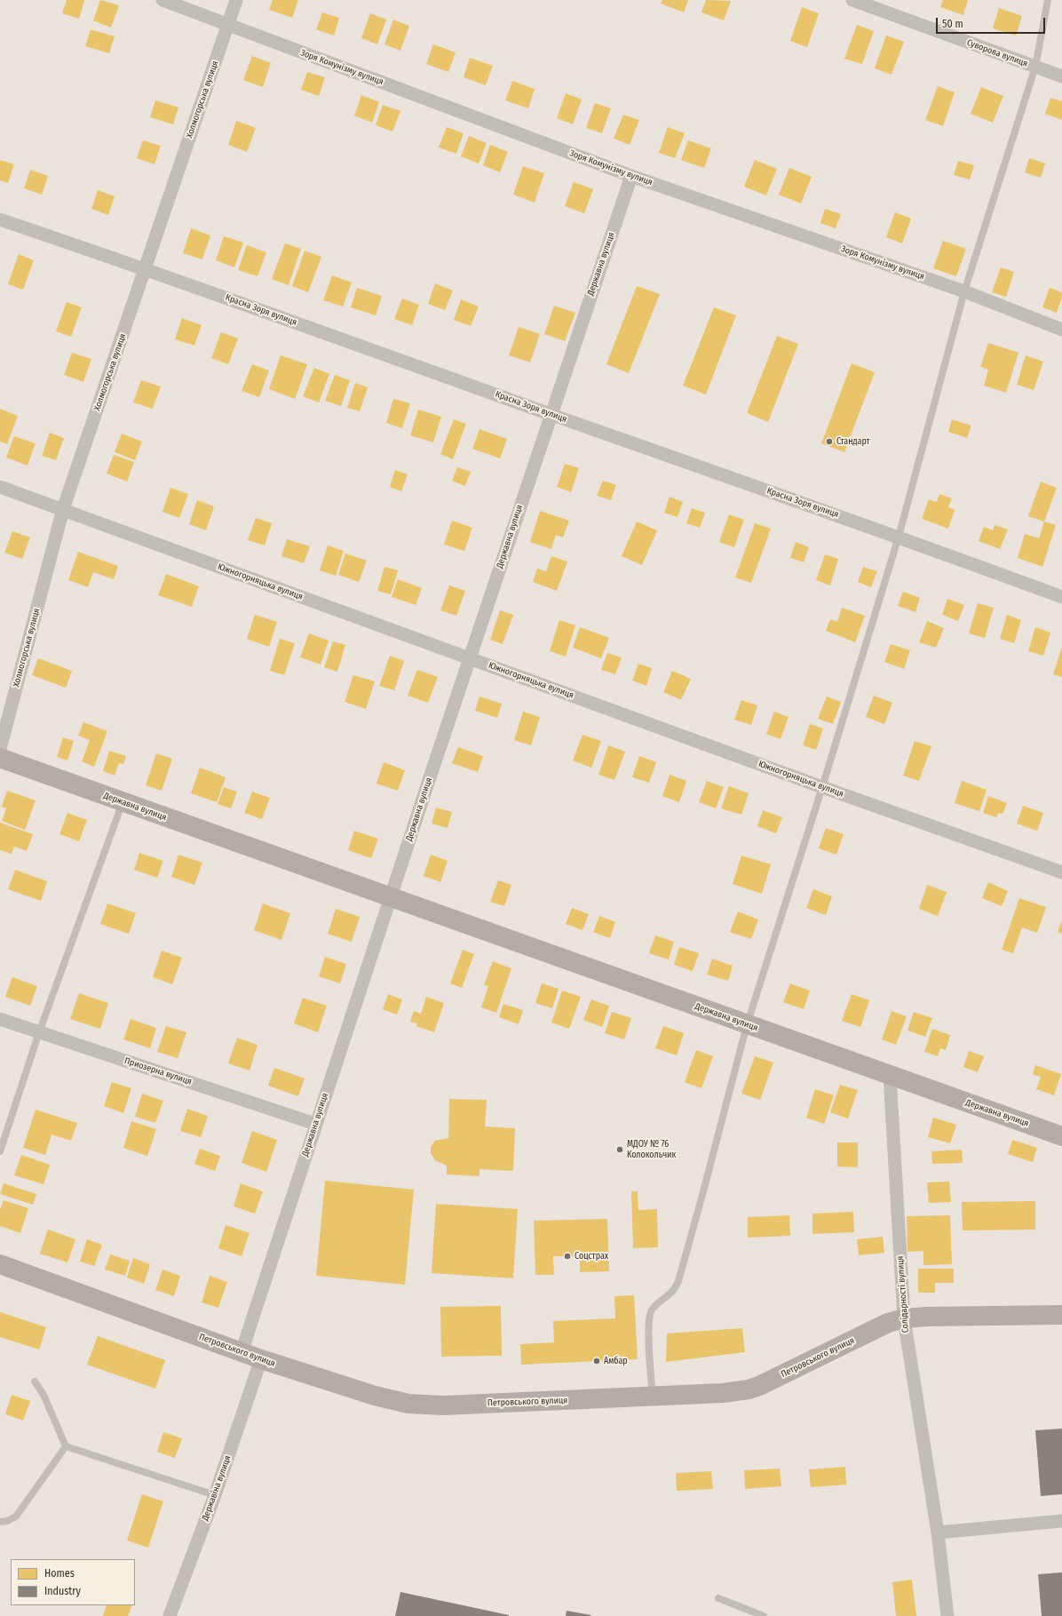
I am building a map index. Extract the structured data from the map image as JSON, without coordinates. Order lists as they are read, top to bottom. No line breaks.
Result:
{"streets":{"main road":["Державна вулиця","Петровського вулиця"],"street":["Суворова вулиця","Зоря Комунізму вулиця","Холмогорська вулиця","Красна Зоря вулиця","Южногорняцька вулиця","Приозерна вулиця","Солідарності вулиця","Державіна вулиця"]},"crossings":[["Зоря Комунізму вулиця","Холмогорська вулиця"],["Зоря Комунізму вулиця","Державна вулиця"],["Холмогорська вулиця","Красна Зоря вулиця"],["Холмогорська вулиця","Южногорняцька вулиця"],["Державна вулиця","Красна Зоря вулиця"],["Державна вулиця","Южногорняцька вулиця"],["Державна вулиця","Приозерна вулиця"],["Державна вулиця","Солідарності вулиця"],["Державна вулиця","Петровського вулиця"],["Солідарності вулиця","Петровського вулиця"],["Петровського вулиця","Державіна вулиця"]],"places":["Стандарт","МДОУ № 76 Колокольчик","Соцстрах","Амбар"],"legend":["Homes","Industry"],"scale_bar":"50 m"}
